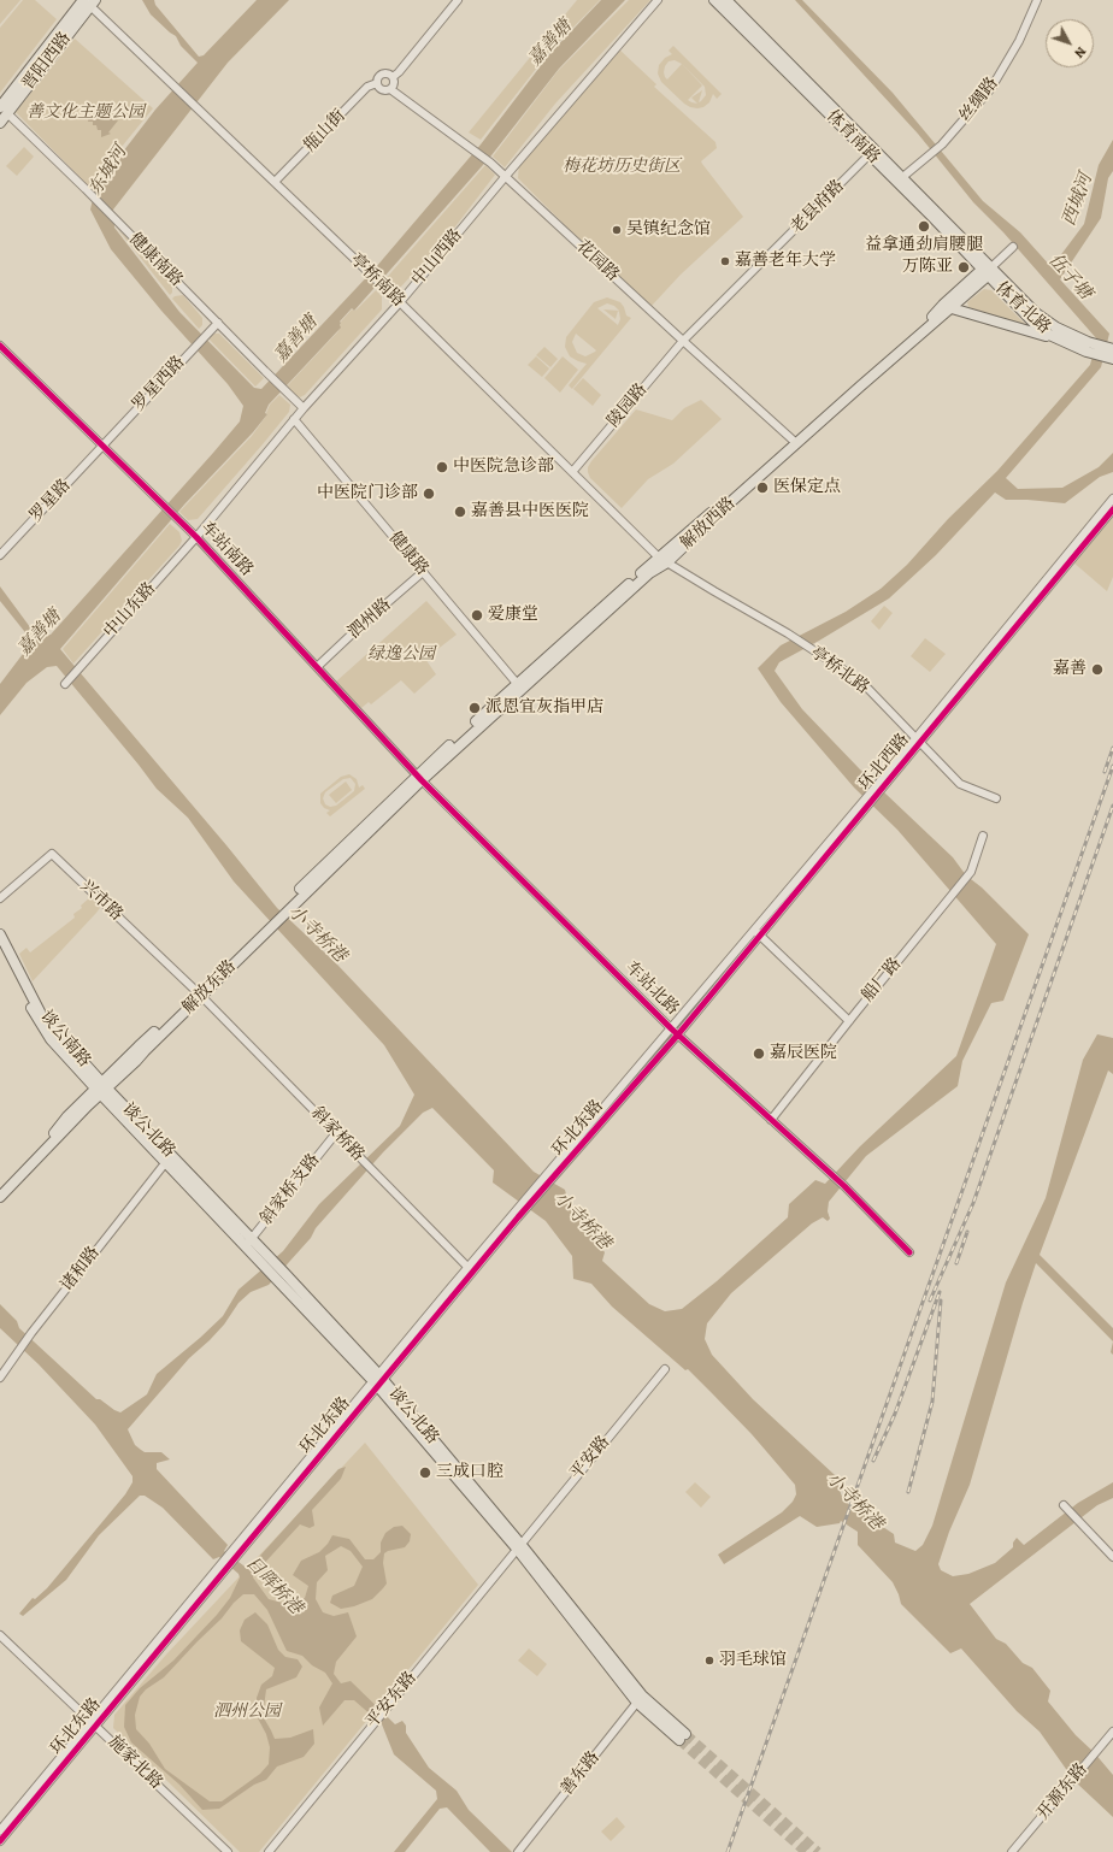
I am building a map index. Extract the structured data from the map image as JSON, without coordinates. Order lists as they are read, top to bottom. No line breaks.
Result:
{"streets":{"main road":["晋阳西路","体育南路","体育北路","解放西路","解放东路","谈公南路","谈公北路"],"street":["丝绸路","甁山街","老县府路","中山西路","健康南路","花园路","亭桥南路","罗星西路","陵园路","罗星路","车站南路","健康路","中山东路","泗州路","亭桥北路","环北西路","兴市路","船厂路","车站北路","环北东路","斜家桥路","斜家桥支路","诸和路","平安路","平安东路","施家北路","善东路","开源东路"]},"crossings":[["晋阳西路","健康南路"],["晋阳西路","亭桥南路"],["丝绸路","体育南路"],["甁山街","花园路"],["甁山街","亭桥南路"],["体育南路","老县府路"],["体育南路","体育北路"],["体育南路","解放西路"],["老县府路","花园路"],["老县府路","陵园路"],["中山西路","健康南路"],["中山西路","花园路"],["中山西路","亭桥南路"],["中山西路","车站南路"],["中山西路","健康路"],["中山西路","中山东路"],["健康南路","罗星西路"],["花园路","陵园路"],["花园路","解放西路"],["亭桥南路","陵园路"],["亭桥南路","解放西路"],["亭桥南路","亭桥北路"],["体育北路","解放西路"],["罗星西路","罗星路"],["罗星西路","车站南路"],["罗星路","车站南路"],["解放西路","车站南路"],["解放西路","健康路"],["解放西路","亭桥北路"],["解放西路","解放东路"],["解放西路","车站北路"],["车站南路","中山东路"],["车站南路","泗州路"],["车站南路","解放东路"],["车站南路","车站北路"],["健康路","泗州路"],["亭桥北路","环北西路"],["环北西路","车站北路"],["环北西路","环北东路"],["兴市路","解放东路"],["兴市路","斜家桥路"],["船厂路","车站北路"],["解放东路","车站北路"],["解放东路","谈公南路"],["解放东路","谈公北路"],["解放东路","斜家桥路"],["车站北路","环北东路"],["谈公南路","谈公北路"],["环北东路","谈公北路"],["环北东路","斜家桥路"],["环北东路","施家北路"],["谈公北路","斜家桥支路"],["谈公北路","诸和路"],["谈公北路","平安路"],["谈公北路","平安东路"],["谈公北路","善东路"],["斜家桥路","斜家桥支路"],["平安路","平安东路"]],"water":["嘉善塘","东城河","西城河","伍子塘","小寺桥港","日晖桥港"],"parks":["善文化主题公园","梅花坊历史街区","绿逸公园","泗州公园"],"places":["益拿通劲肩腰腿","吴镇纪念馆","嘉善老年大学","万陈亚","中医院急诊部","医保定点","中医院门诊部","嘉善县中医医院","爱康堂","嘉善","派恩宜灰指甲店","嘉辰医院","三成口腔","羽毛球馆"],"north":"bottom right"}
